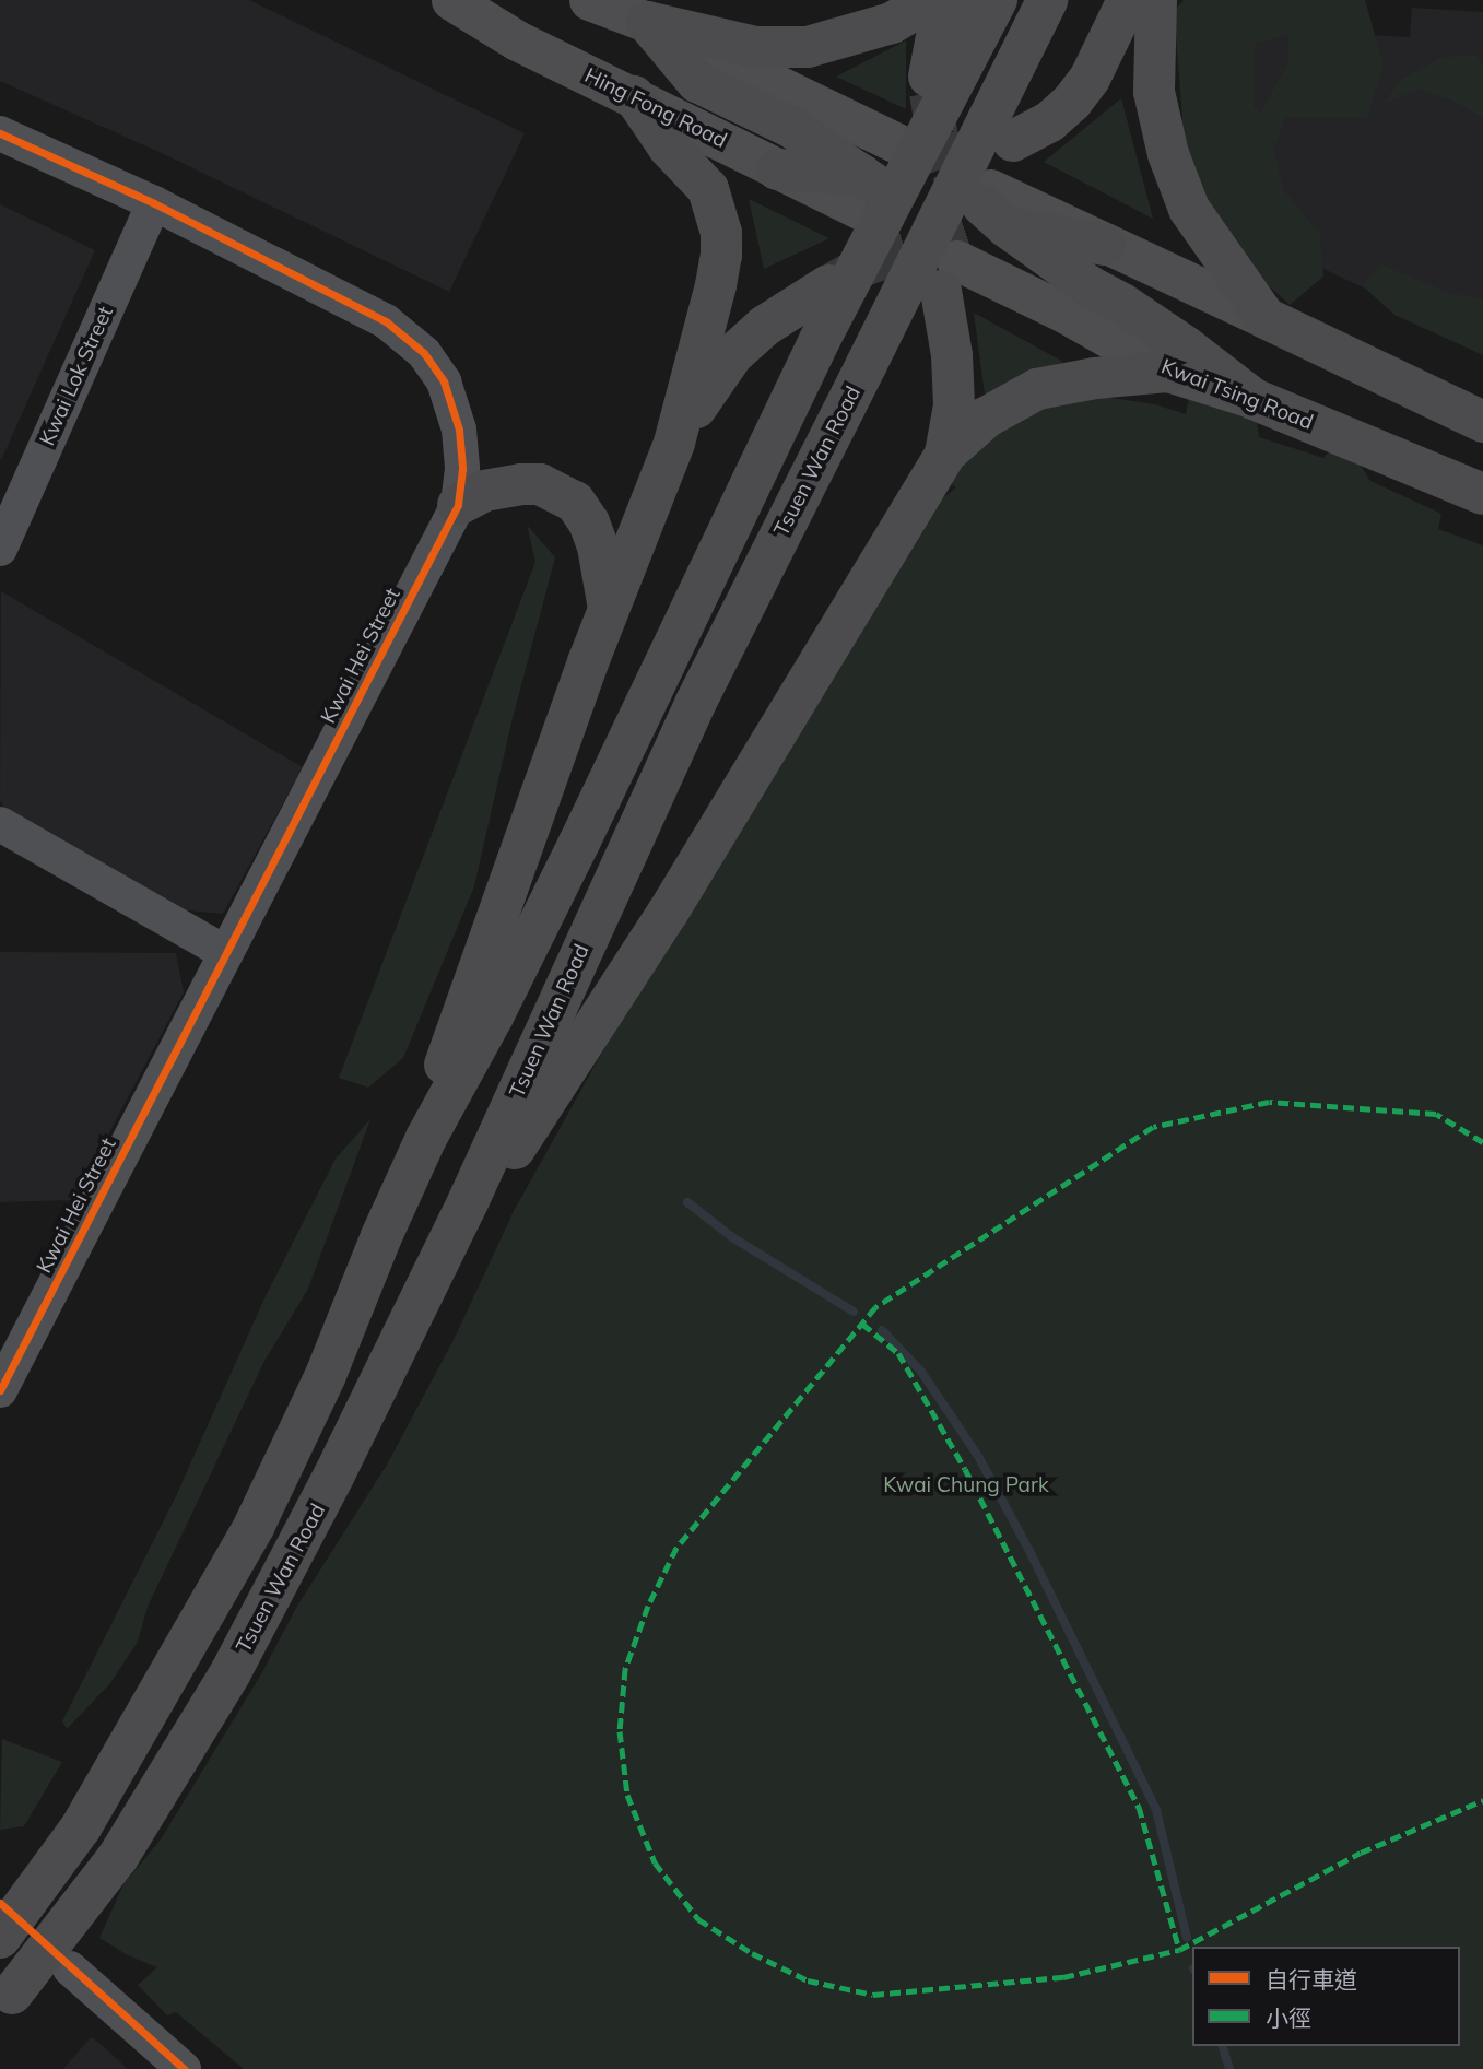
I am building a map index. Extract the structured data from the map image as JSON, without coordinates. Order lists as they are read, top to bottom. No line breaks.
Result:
{"streets":{"main road":["Hing Fong Road","Kwai Tsing Road","Tsuen Wan Road"],"street":["Kwai Lok Street","Kwai Hei Street"]},"crossings":[["Kwai Lok Street","Kwai Hei Street"]],"parks":["Kwai Chung Park"],"legend":["自行車道","小徑"]}
